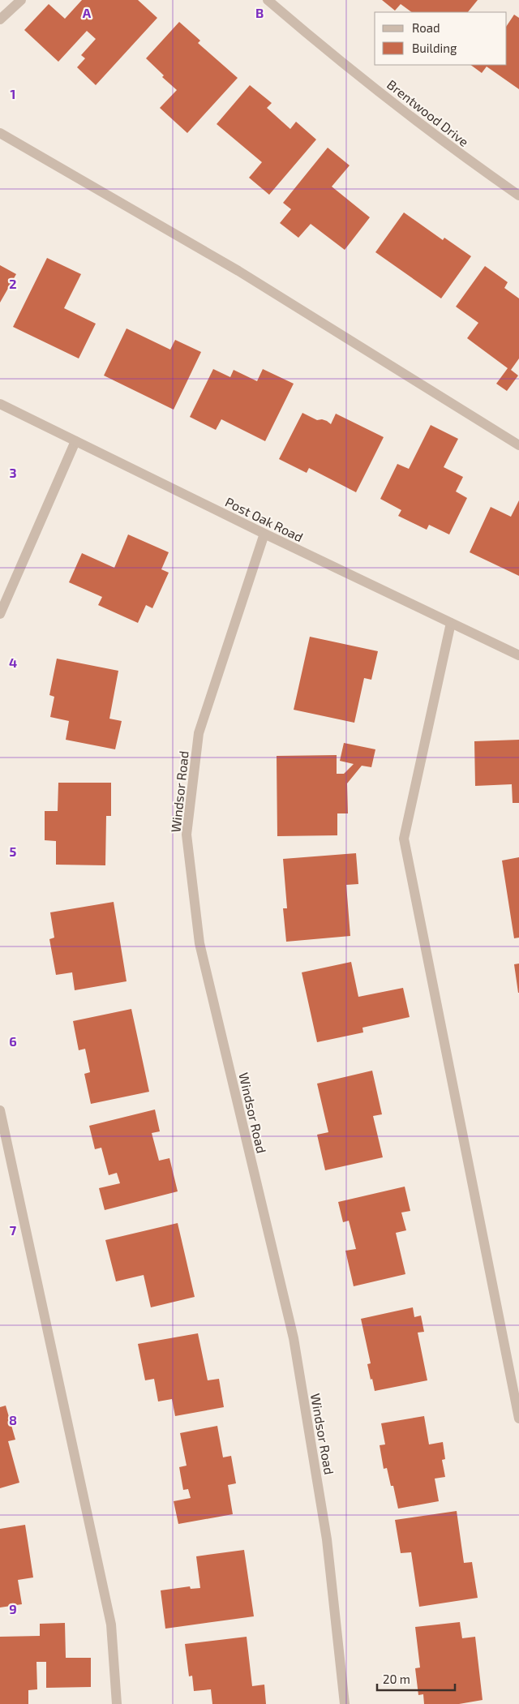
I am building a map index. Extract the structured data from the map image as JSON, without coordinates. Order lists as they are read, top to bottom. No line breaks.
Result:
{"streets":{"street":["Brentwood Drive","Post Oak Road","Windsor Road"]},"crossings":[["Post Oak Road","Windsor Road"]],"legend":["Road","Building"],"scale_bar":"20 m","grid":{"columns":["A","B"],"rows":["1","2","3","4","5","6","7","8","9"]}}
